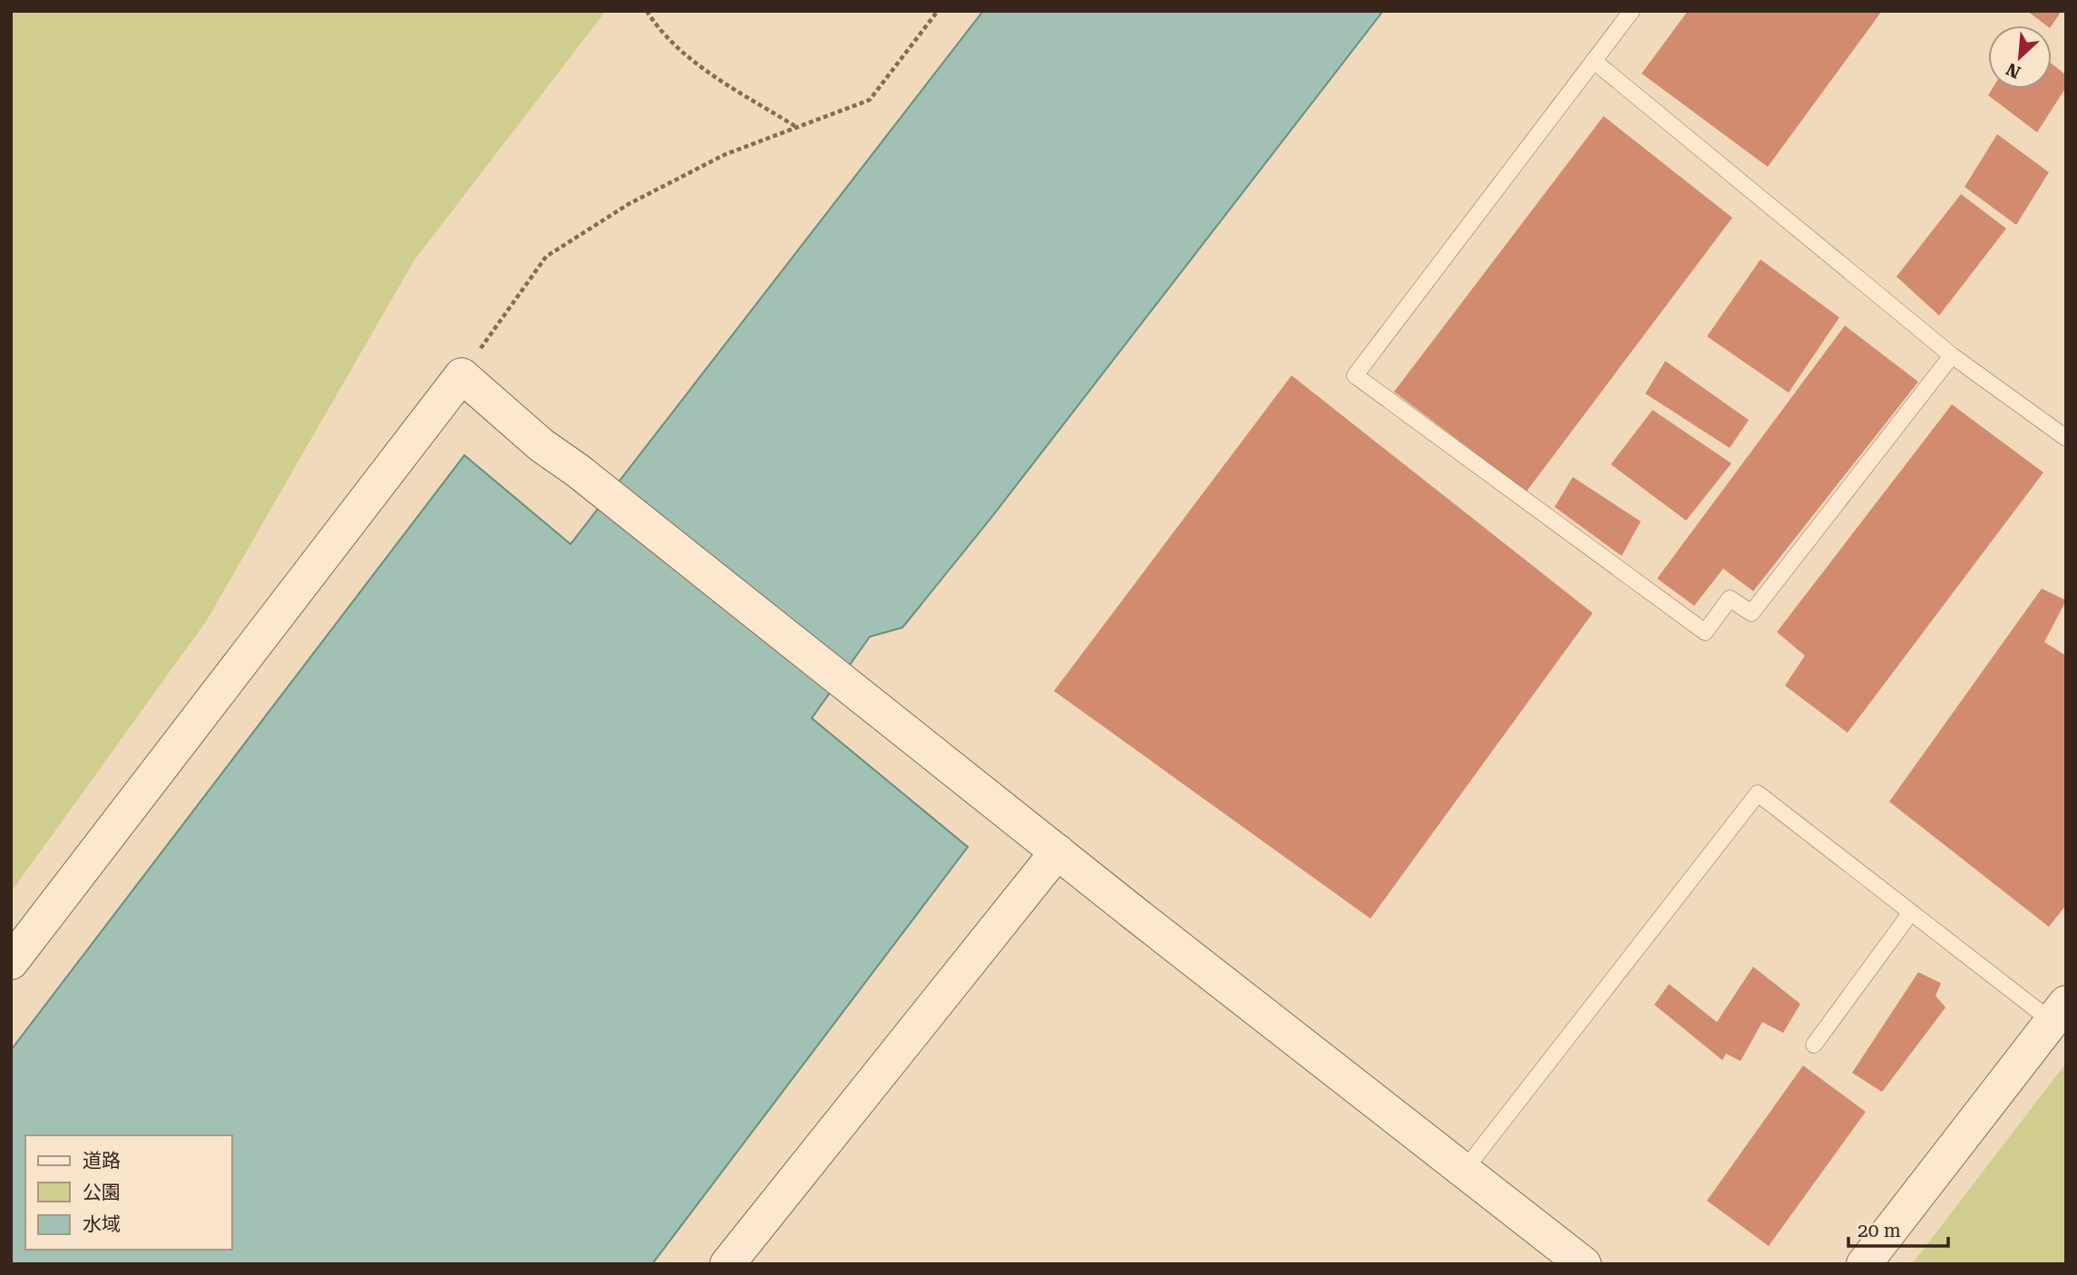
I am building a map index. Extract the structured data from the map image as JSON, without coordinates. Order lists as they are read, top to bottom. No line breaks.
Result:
{"legend":["道路","公園","水域"],"scale_bar":"20 m","north":"bottom left"}
